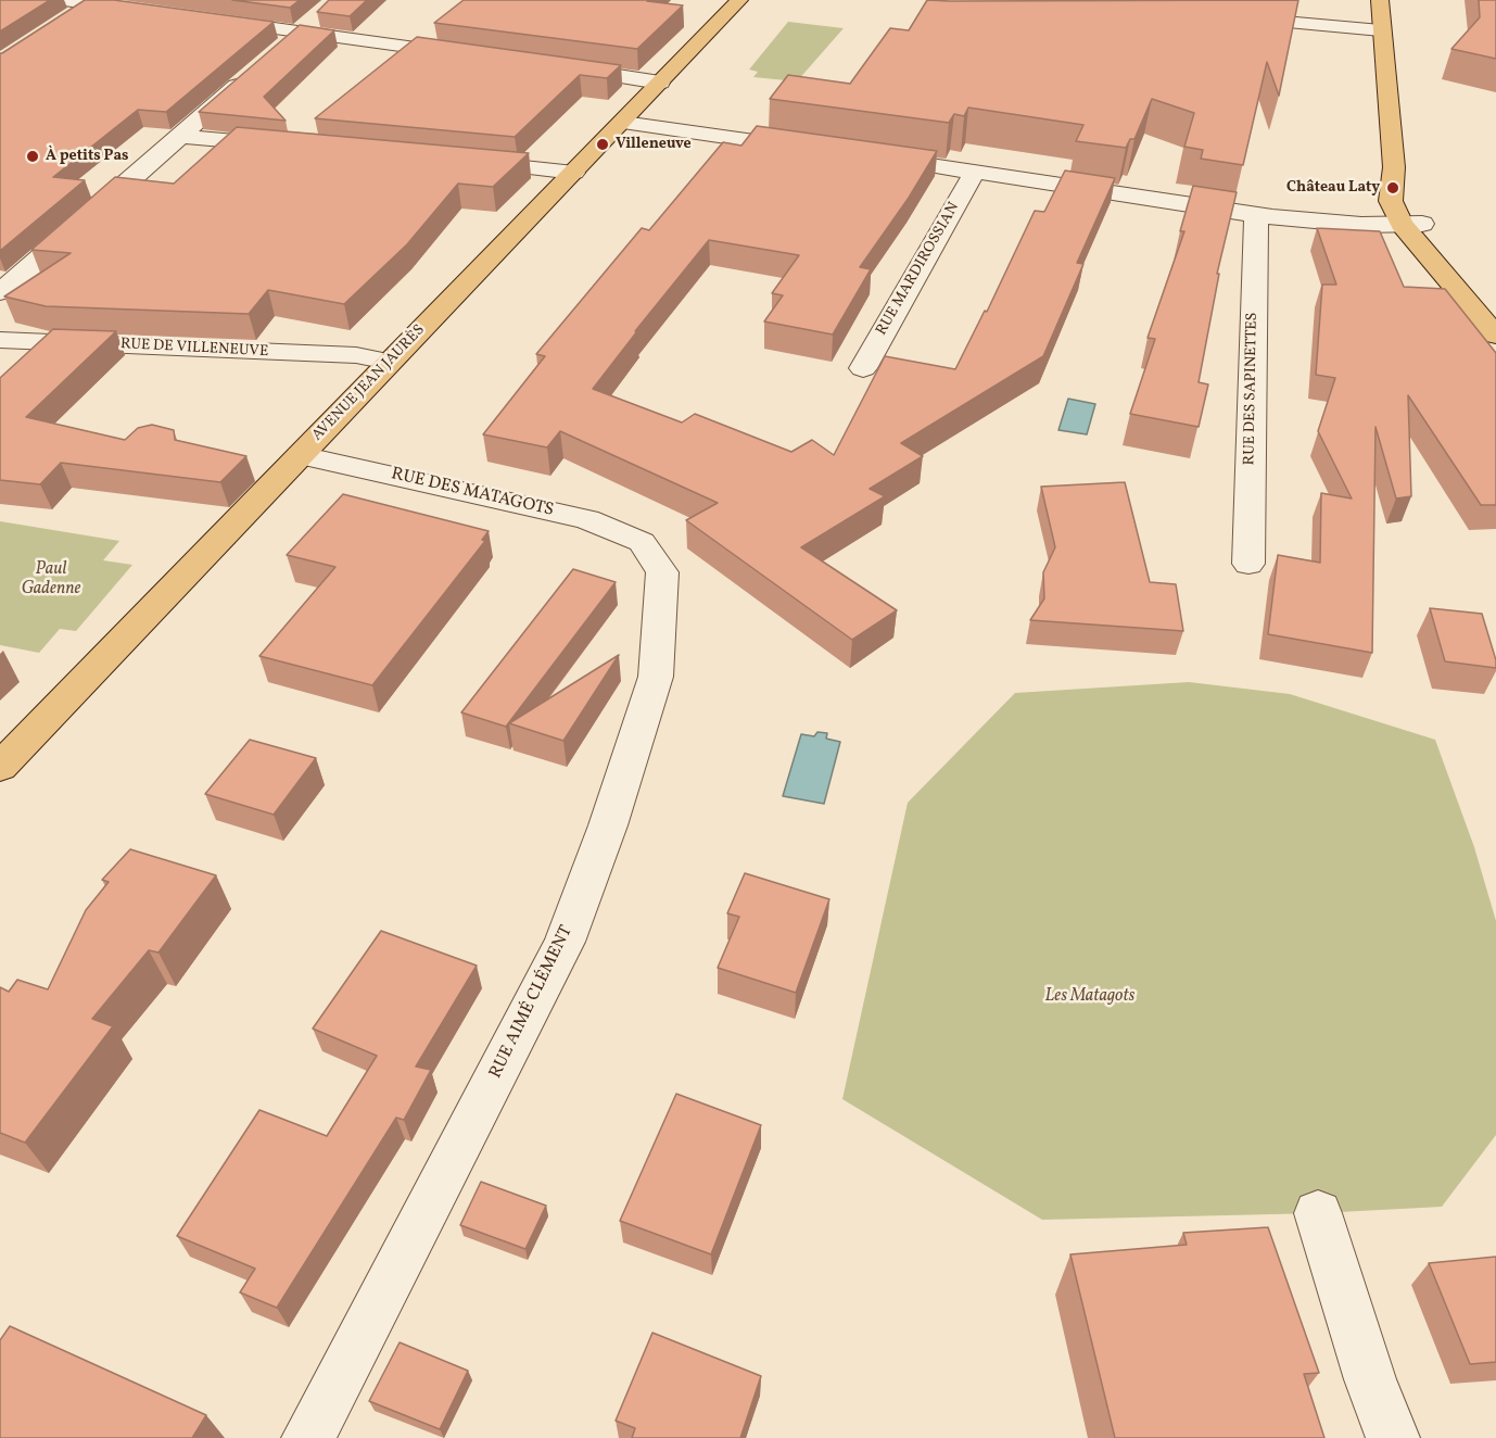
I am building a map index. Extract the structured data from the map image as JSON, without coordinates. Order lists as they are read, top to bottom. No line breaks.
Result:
{"streets":{"main road":["AVENUE JEAN JAURÈS"],"street":["RUE MARDIROSSIAN","RUE DE VILLENEUVE","RUE DES SAPINETTES","RUE DES MATAGOTS","RUE AIMÉ CLÉMENT"]},"crossings":[["RUE DE VILLENEUVE","AVENUE JEAN JAURÈS"],["AVENUE JEAN JAURÈS","RUE DES MATAGOTS"],["RUE DES MATAGOTS","RUE AIMÉ CLÉMENT"]],"parks":["Paul Gadenne","Les Matagots"],"places":["Villeneuve","À petits Pas","Château Laty"]}
